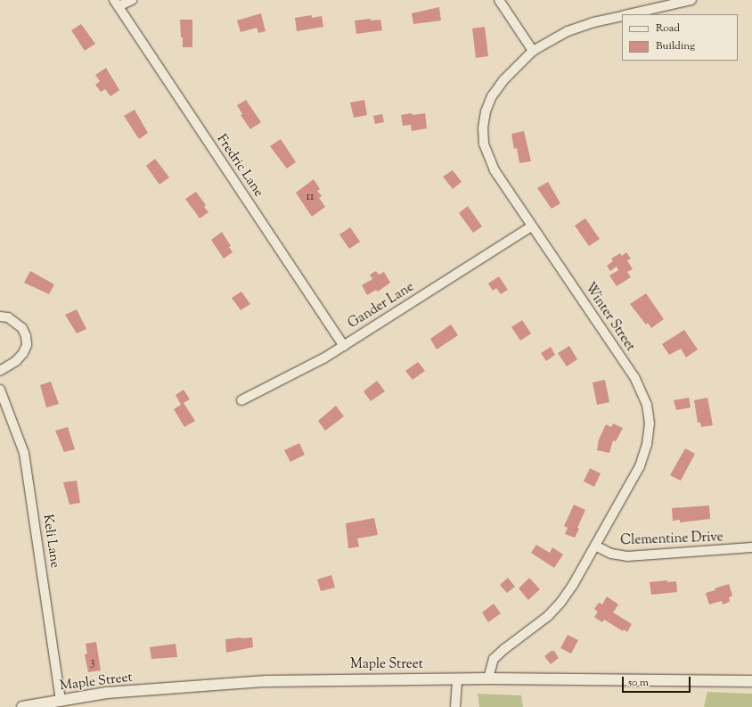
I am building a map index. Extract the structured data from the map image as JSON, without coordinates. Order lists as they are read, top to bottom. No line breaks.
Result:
{"streets":{"street":["Fredric Lane","Gander Lane","Winter Street","Clementine Drive","Keli Lane","Maple Street"]},"crossings":[["Fredric Lane","Gander Lane"],["Gander Lane","Winter Street"],["Winter Street","Clementine Drive"],["Winter Street","Maple Street"],["Keli Lane","Maple Street"]],"house_numbers":["11","3"],"legend":["Road","Building"],"scale_bar":"50 m"}
